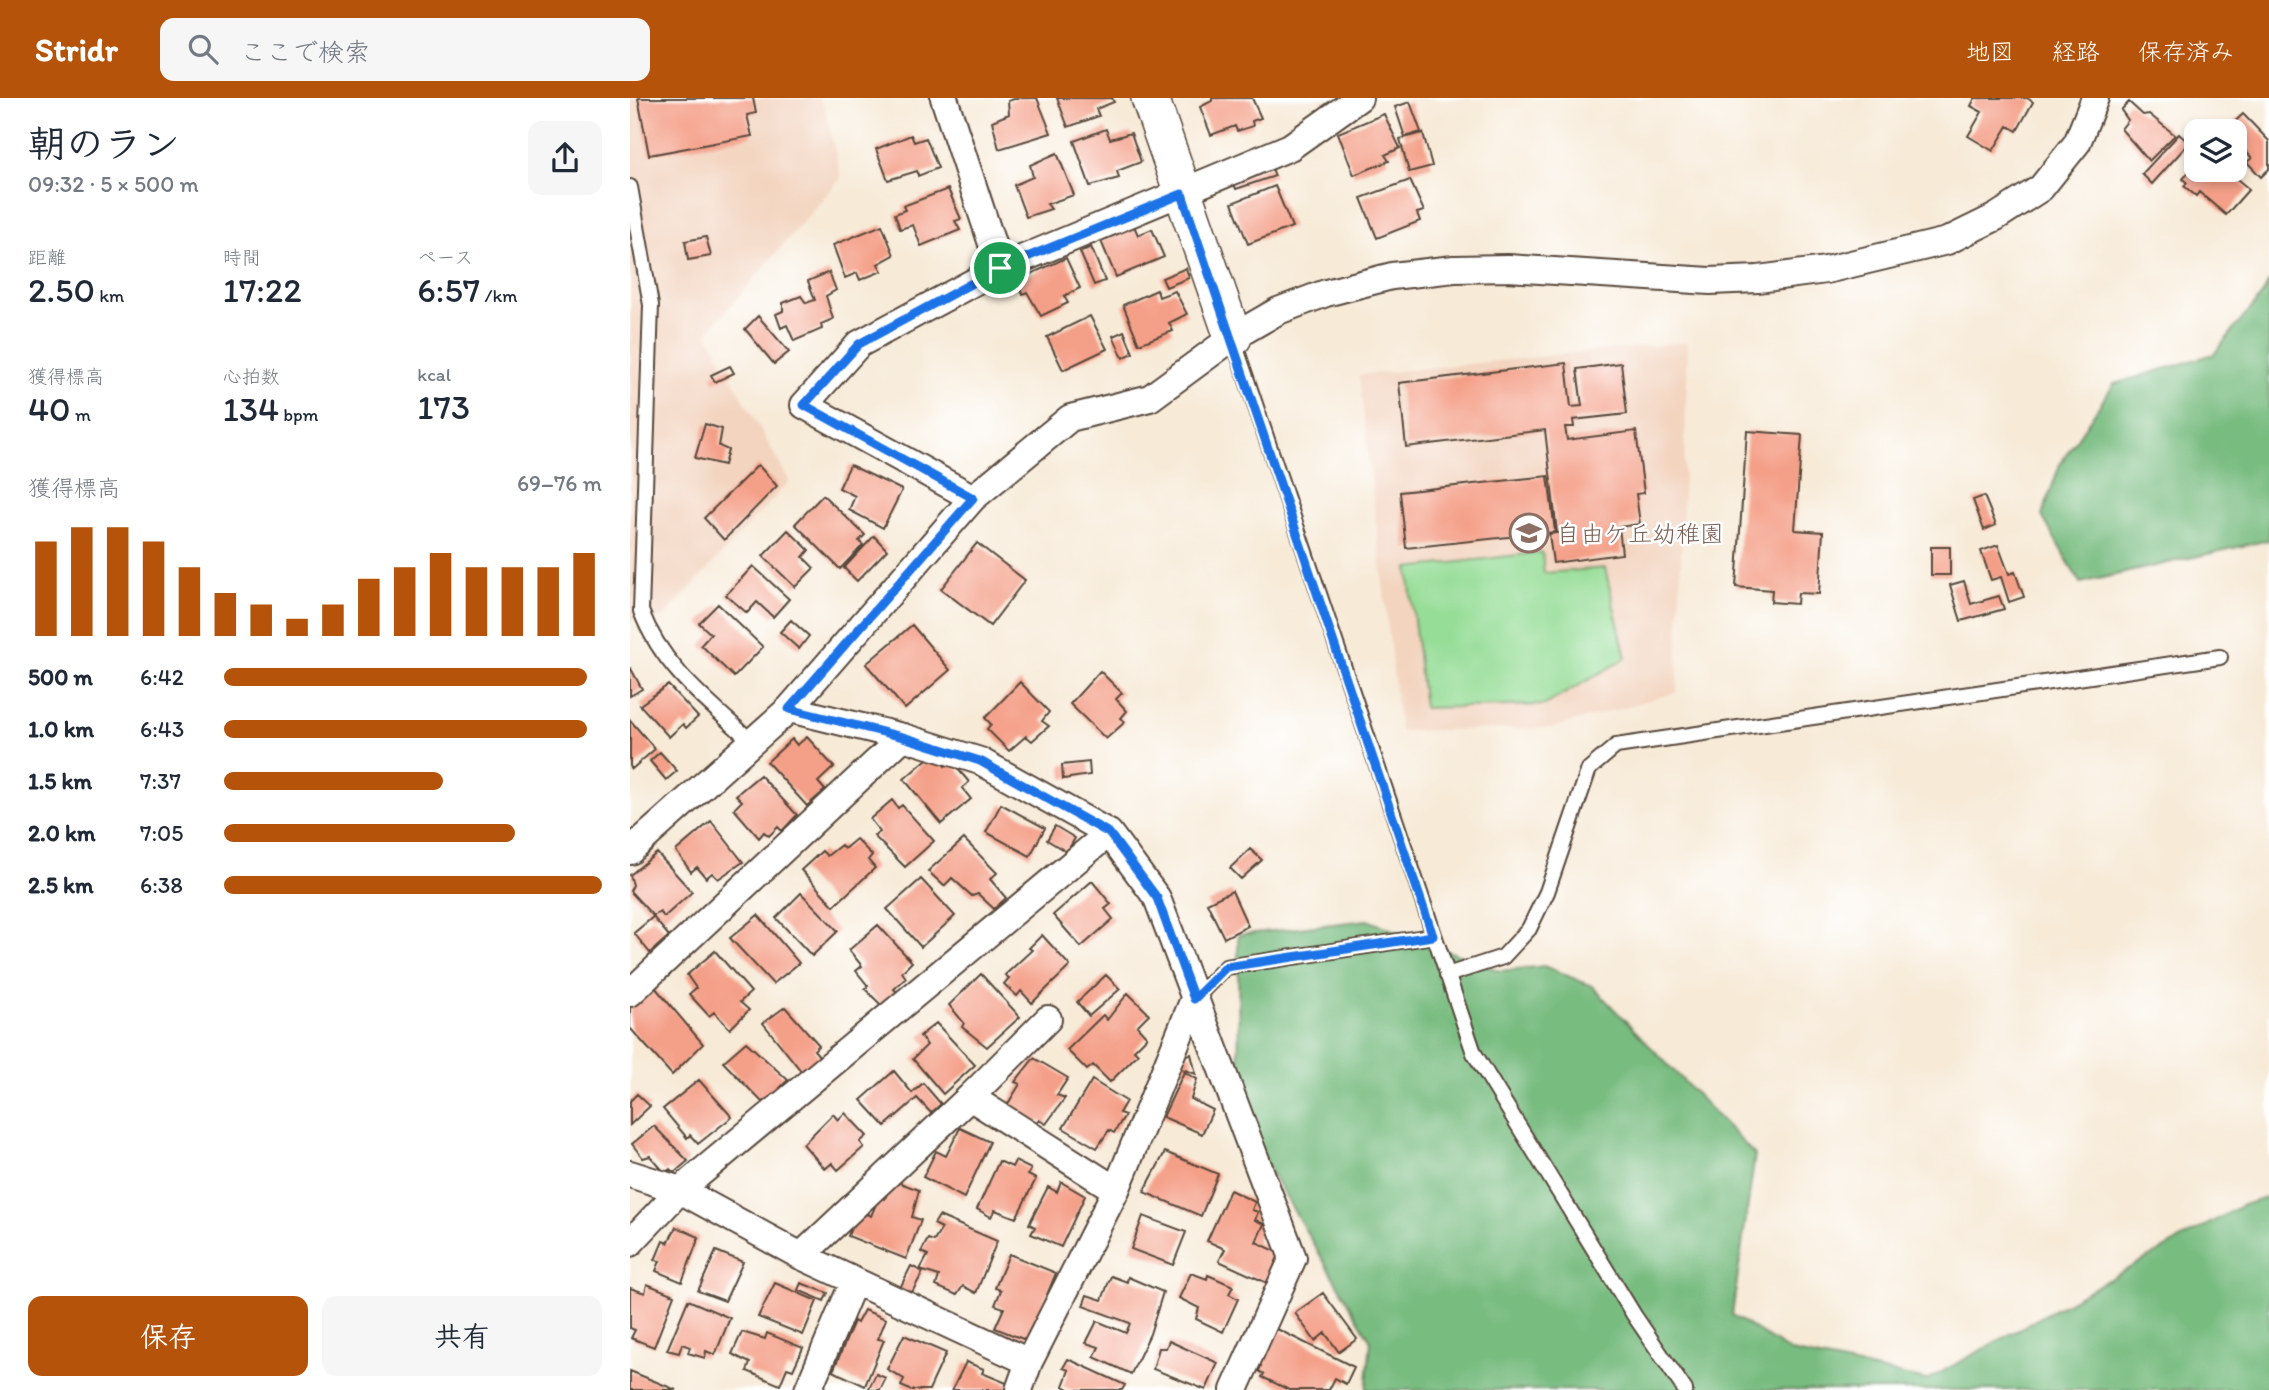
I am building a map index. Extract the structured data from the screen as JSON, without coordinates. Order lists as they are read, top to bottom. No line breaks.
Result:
{"places":{"school or university":["自由ケ丘幼稚園"]},"page":{"header":"Stridr","search":"ここで検索","nav":["地図","経路","保存済み"],"heading":["朝のラン","09:32 · 5 × 500 m"],"stats":[["距離","2.50 km"],["時間","17:22"],["ペース","6:57 /km"],["獲得標高","40 m"],["心拍数","134 bpm"],["kcal","173"]],"chart":["獲得標高","69–76 m"],"list":[{"name":"500 m","note":"6:42"},{"name":"1.0 km","note":"6:43"},{"name":"1.5 km","note":"7:37"},{"name":"2.0 km","note":"7:05"},{"name":"2.5 km","note":"6:38"}],"buttons":["保存","共有"]}}
